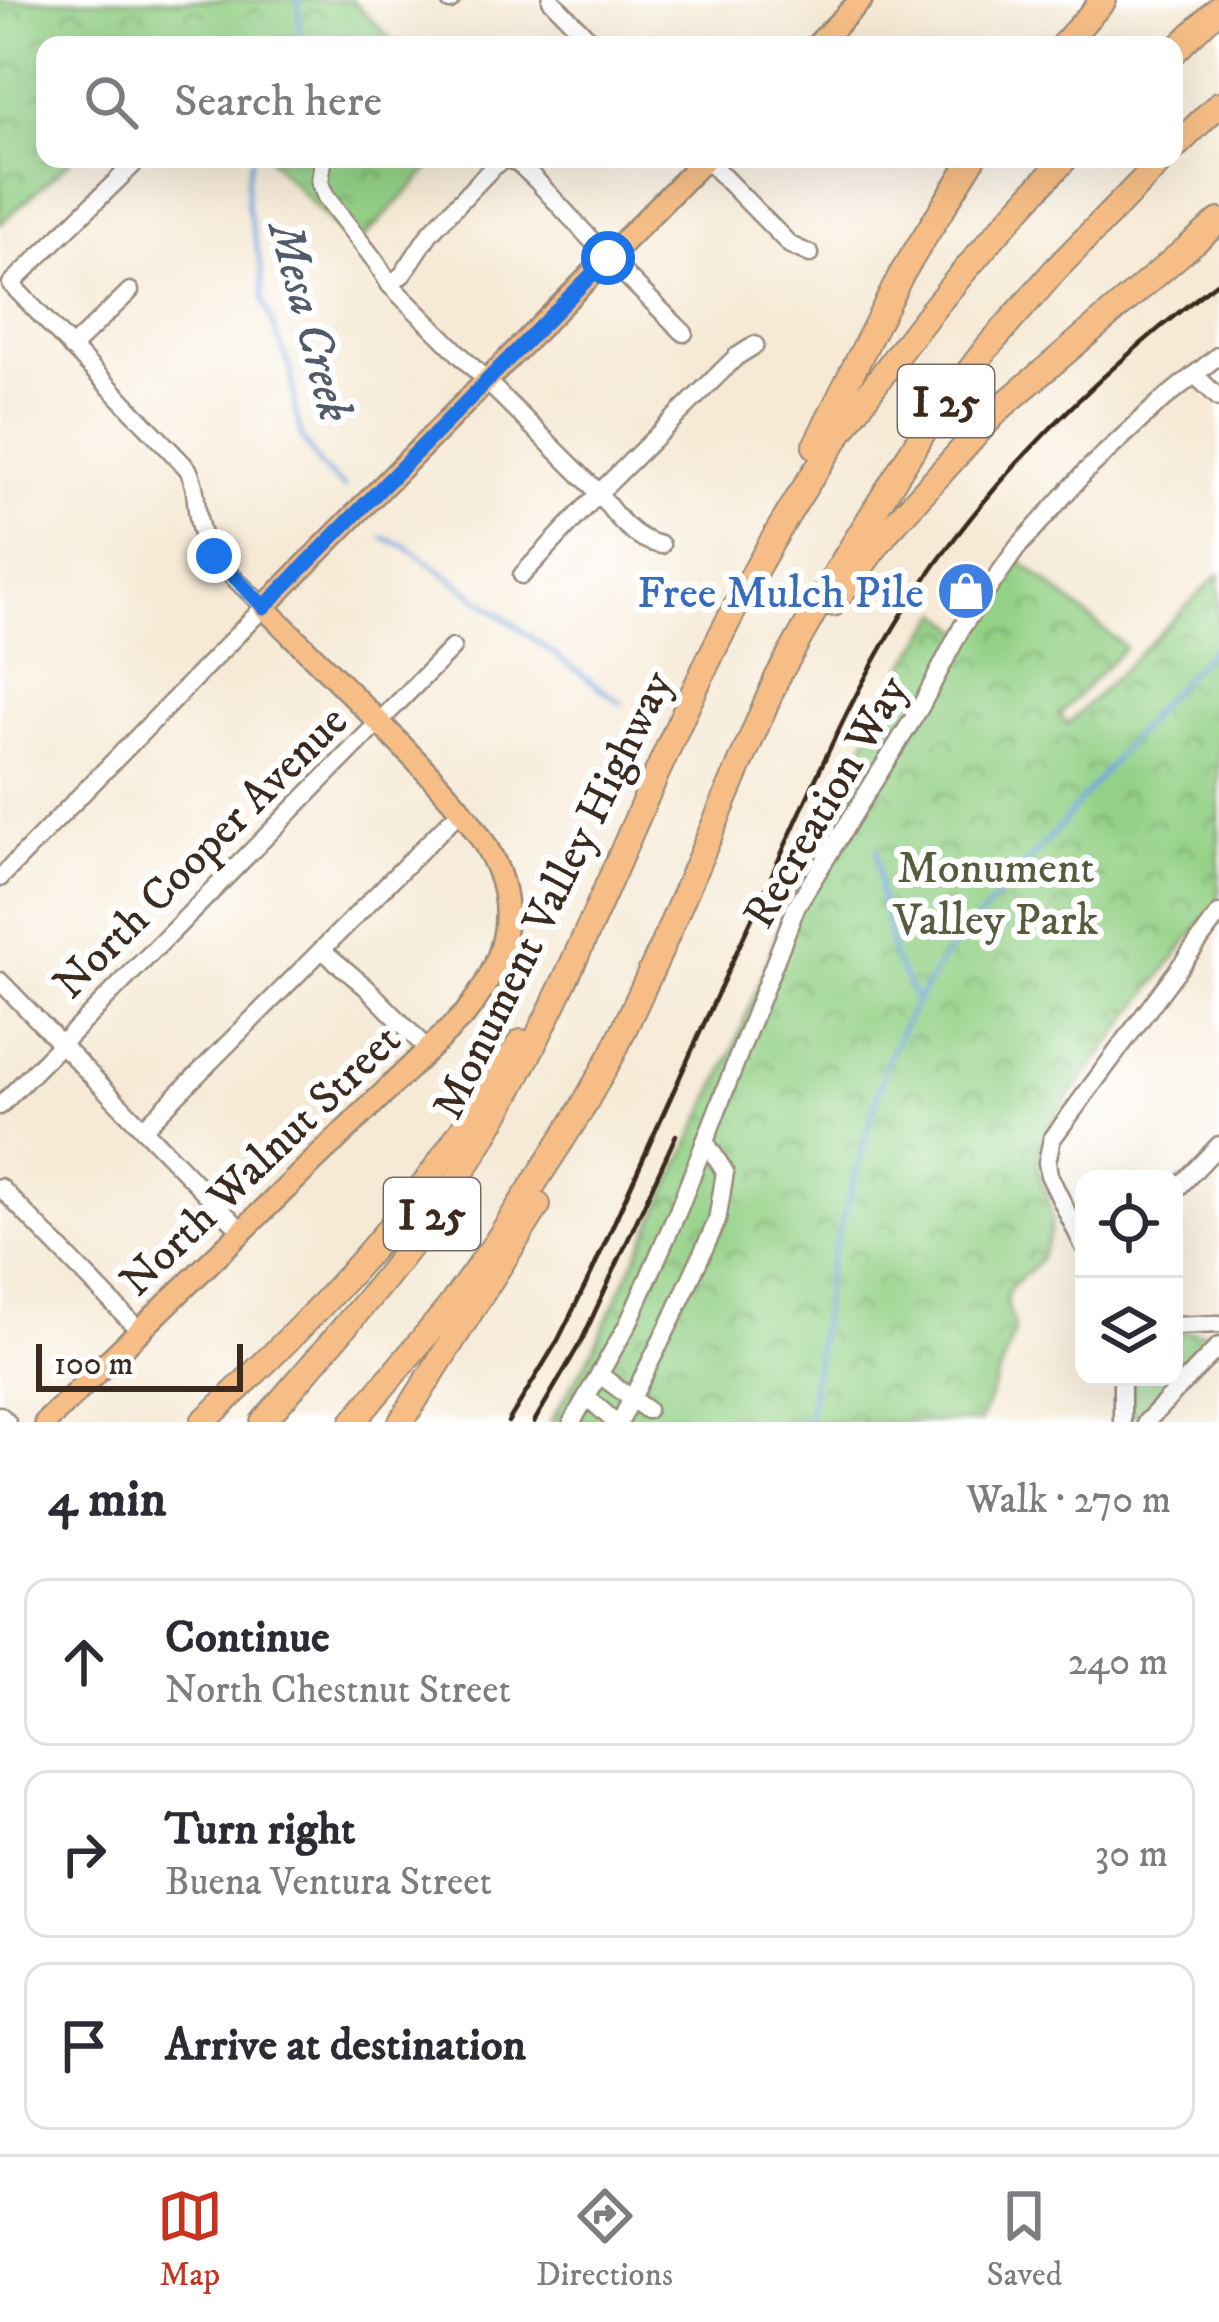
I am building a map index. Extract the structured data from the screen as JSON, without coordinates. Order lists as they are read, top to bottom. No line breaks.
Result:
{"streets":{"highway":["I 25","Monument Valley Highway"],"main road":["North Walnut Street"],"street":["Recreation Way","North Cooper Avenue"]},"water":["Mesa Creek"],"parks":["Monument Valley Park"],"places":{"shop":["Free Mulch Pile"]},"scale_bar":"100 m","page":{"search":"Search here","scale":"100 m","heading":["4 min","Walk · 270 m"],"list":[["Continue","North Chestnut Street","240 m"],["Turn right","Buena Ventura Street","30 m"],"Arrive at destination"],"nav":["Map","Directions","Saved"]}}
